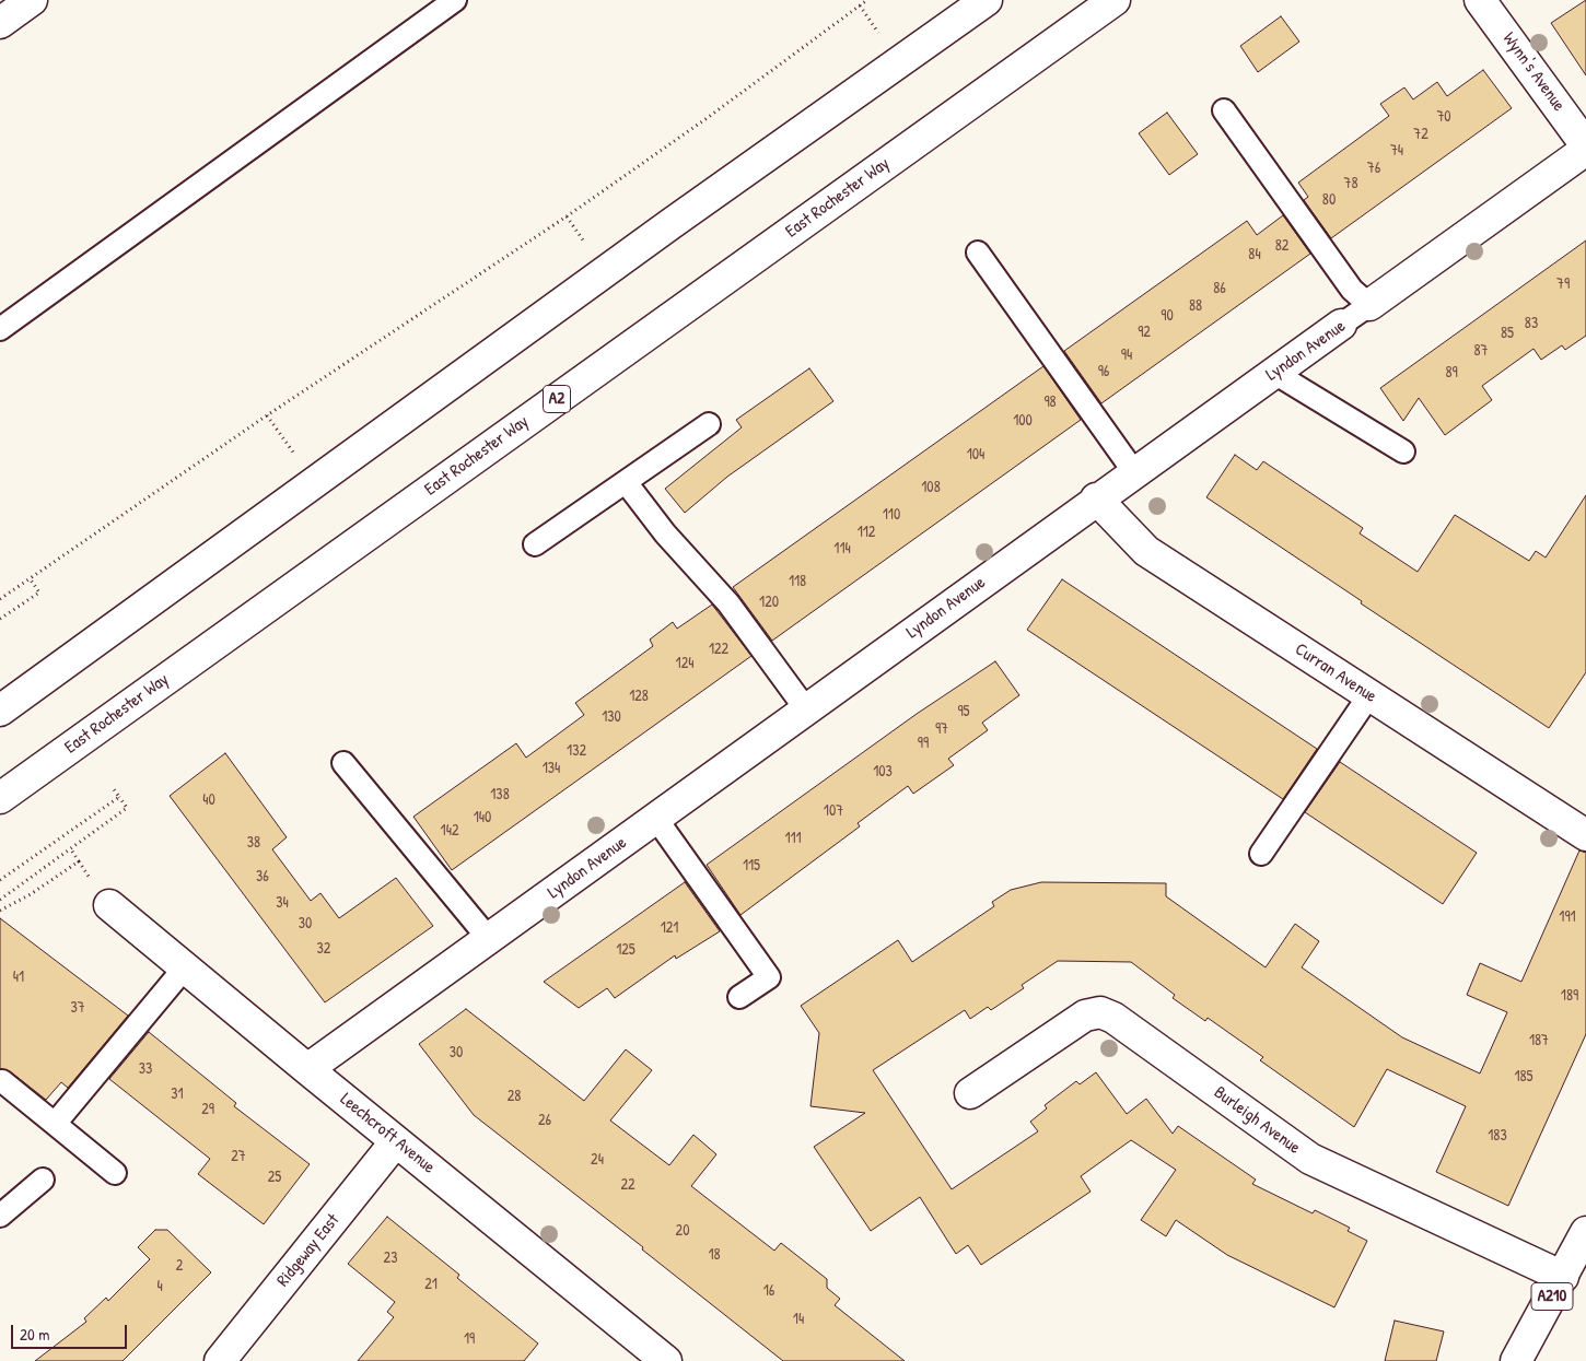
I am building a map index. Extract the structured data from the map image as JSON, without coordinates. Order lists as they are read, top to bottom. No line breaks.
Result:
{"streets":{"main road":["Wynn's Avenue","East Rochester Way","Lyndon Avenue","A2","Curran Avenue","Burleigh Avenue","Leechcroft Avenue","Ridgeway East","A210"]},"crossings":[["Wynn's Avenue","Lyndon Avenue"],["Lyndon Avenue","Curran Avenue"],["Lyndon Avenue","Leechcroft Avenue"],["Burleigh Avenue","A210"],["Leechcroft Avenue","Ridgeway East"]],"house_numbers":["70","72","74","76","78","80","82","84","79","86","88","90","83","92","85","87","94","96","89","98","100","104","108","110","112","114","118","120","122","124","128","95","130","97","99","132","134","103","138","40","107","140","142","111","38","115","36","34","191","30","121","32","125","41","189","37","187","30","33","185","31","28","29","26","183","27","24","25","22","20","18","23","2","21","4","16","14","19"],"scale_bar":"20 m"}
